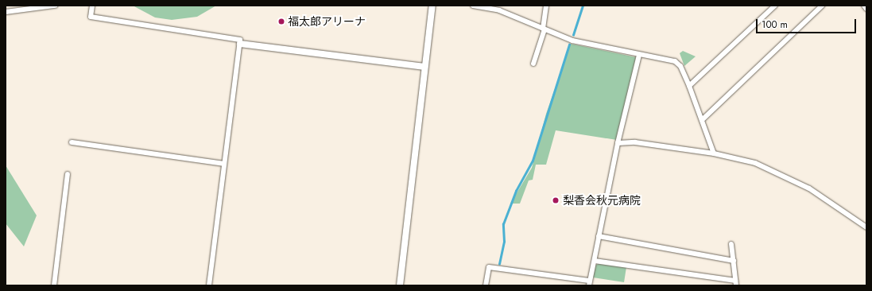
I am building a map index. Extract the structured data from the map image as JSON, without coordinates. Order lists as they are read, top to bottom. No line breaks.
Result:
{"places":["福太郎アリーナ","梨香会秋元病院"],"scale_bar":"100 m"}
